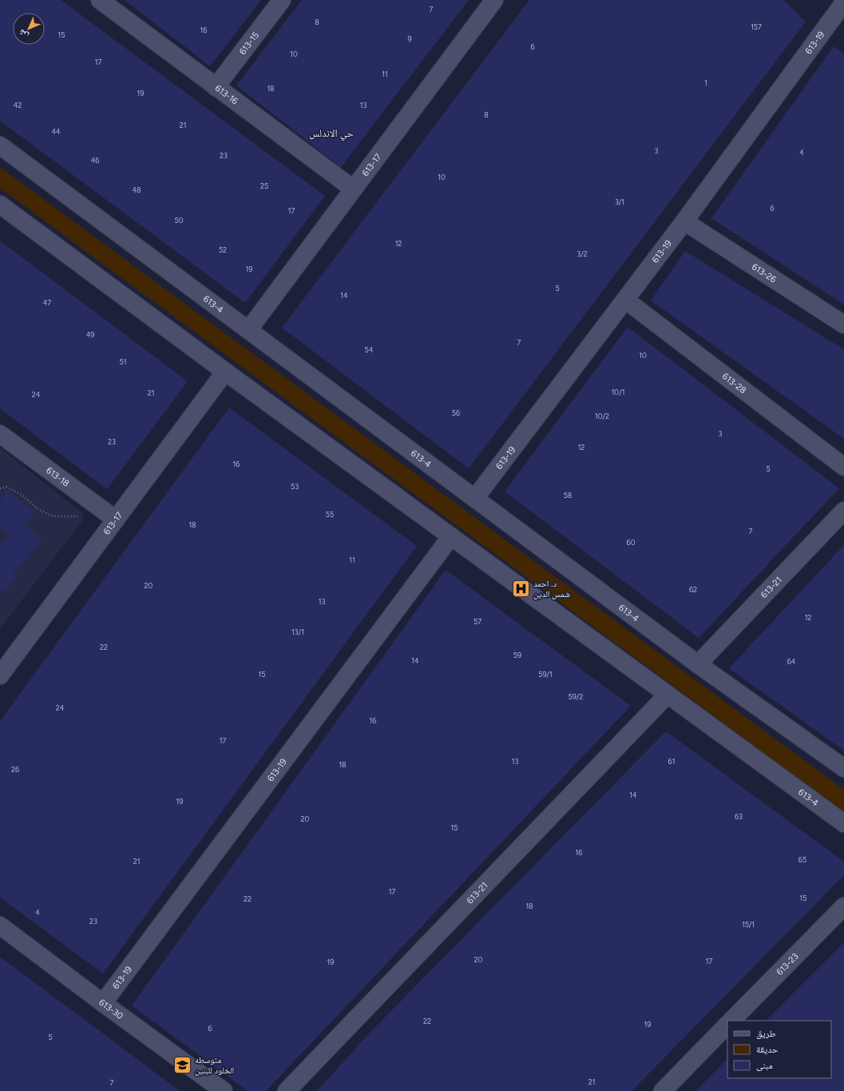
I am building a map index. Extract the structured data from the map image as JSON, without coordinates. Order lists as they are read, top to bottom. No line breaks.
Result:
{"streets":{"street":["613-15","613-19","613-16","613-17","613-26","613-4","613-28","613-18","613-21","613-23","613-30"]},"crossings":[["613-15","613-16"],["613-19","613-26"],["613-19","613-4"],["613-19","613-28"],["613-19","613-30"],["613-16","613-17"],["613-17","613-4"],["613-17","613-18"],["613-4","613-21"]],"districts":["حي الاندلس"],"places":{"hospital":["د. احمد شمس الدين"],"school or university":["متوسطه الخلود للبنين"]},"house_numbers":["7","8","157","16","15","9","6","10","17","11","1","18","19","42","13","8","21","44","3","4","23","46","10","25","48","3/1","6","17","50","12","52","3/2","19","5","14","47","49","7","54","10","51","10/1","21","24","56","10/2","3","23","12","16","5","53","58","55","18","7","60","11","20","62","13","12","57","13/1","22","59","14","64","15","59/1","59/2","24","16","17","13","61","18","26","14","19","63","20","15","16","65","21","17","15","22","18","4","23","15/1","20","17","19","22","19","6","5","21","7"],"legend":["طريق","حديقة","مبنى"],"north":"bottom left"}
